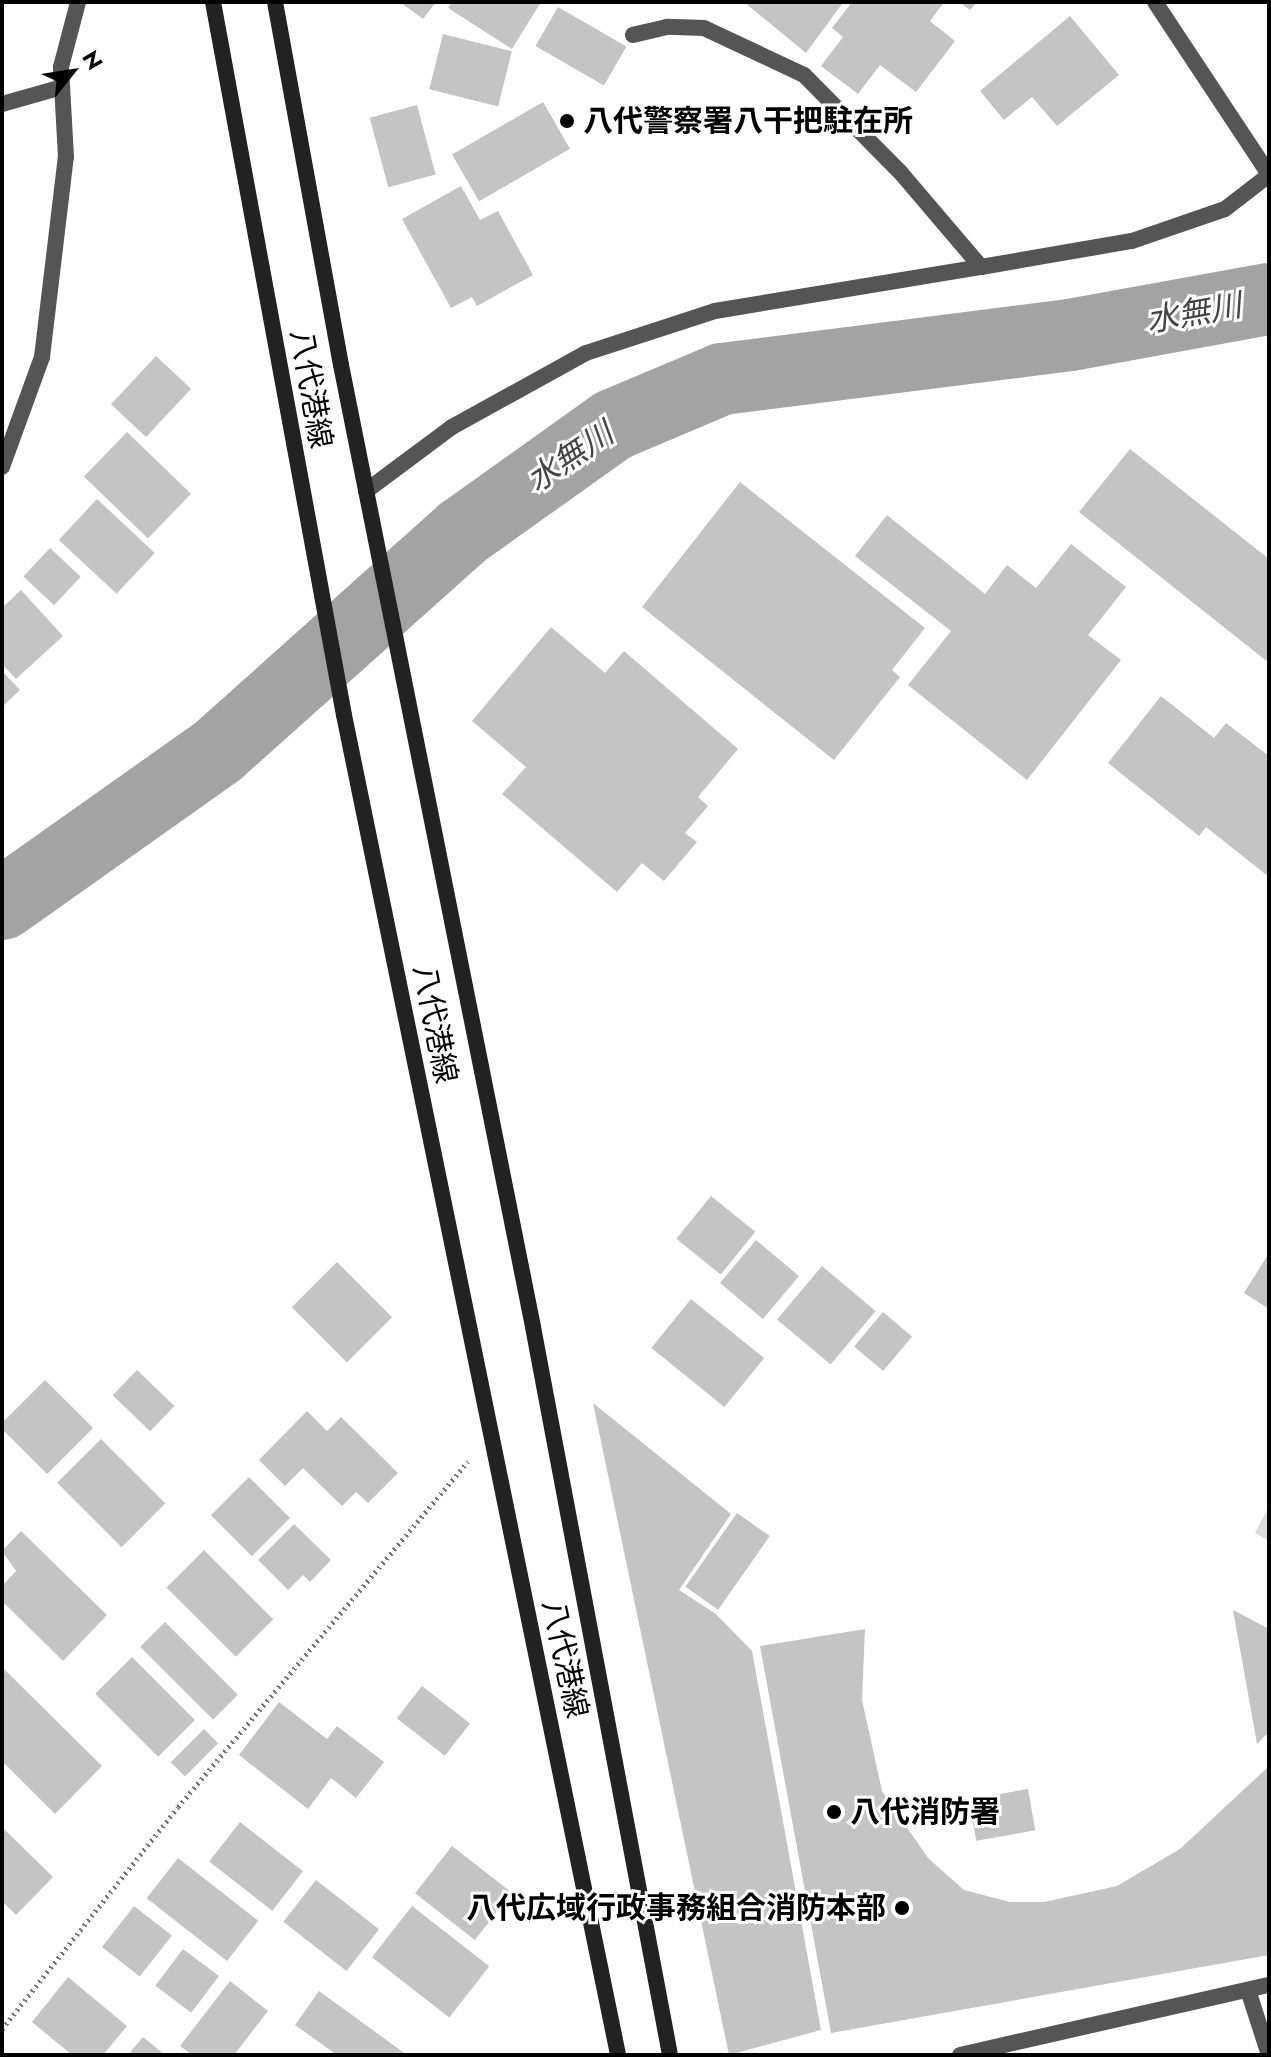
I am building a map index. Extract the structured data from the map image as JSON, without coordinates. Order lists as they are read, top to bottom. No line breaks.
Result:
{"streets":{"main road":["八代港線"]},"water":["水無川"],"places":["八代警察署八干把駐在所","八代消防署","八代広域行政事務組合消防本部"],"north":"top right"}
